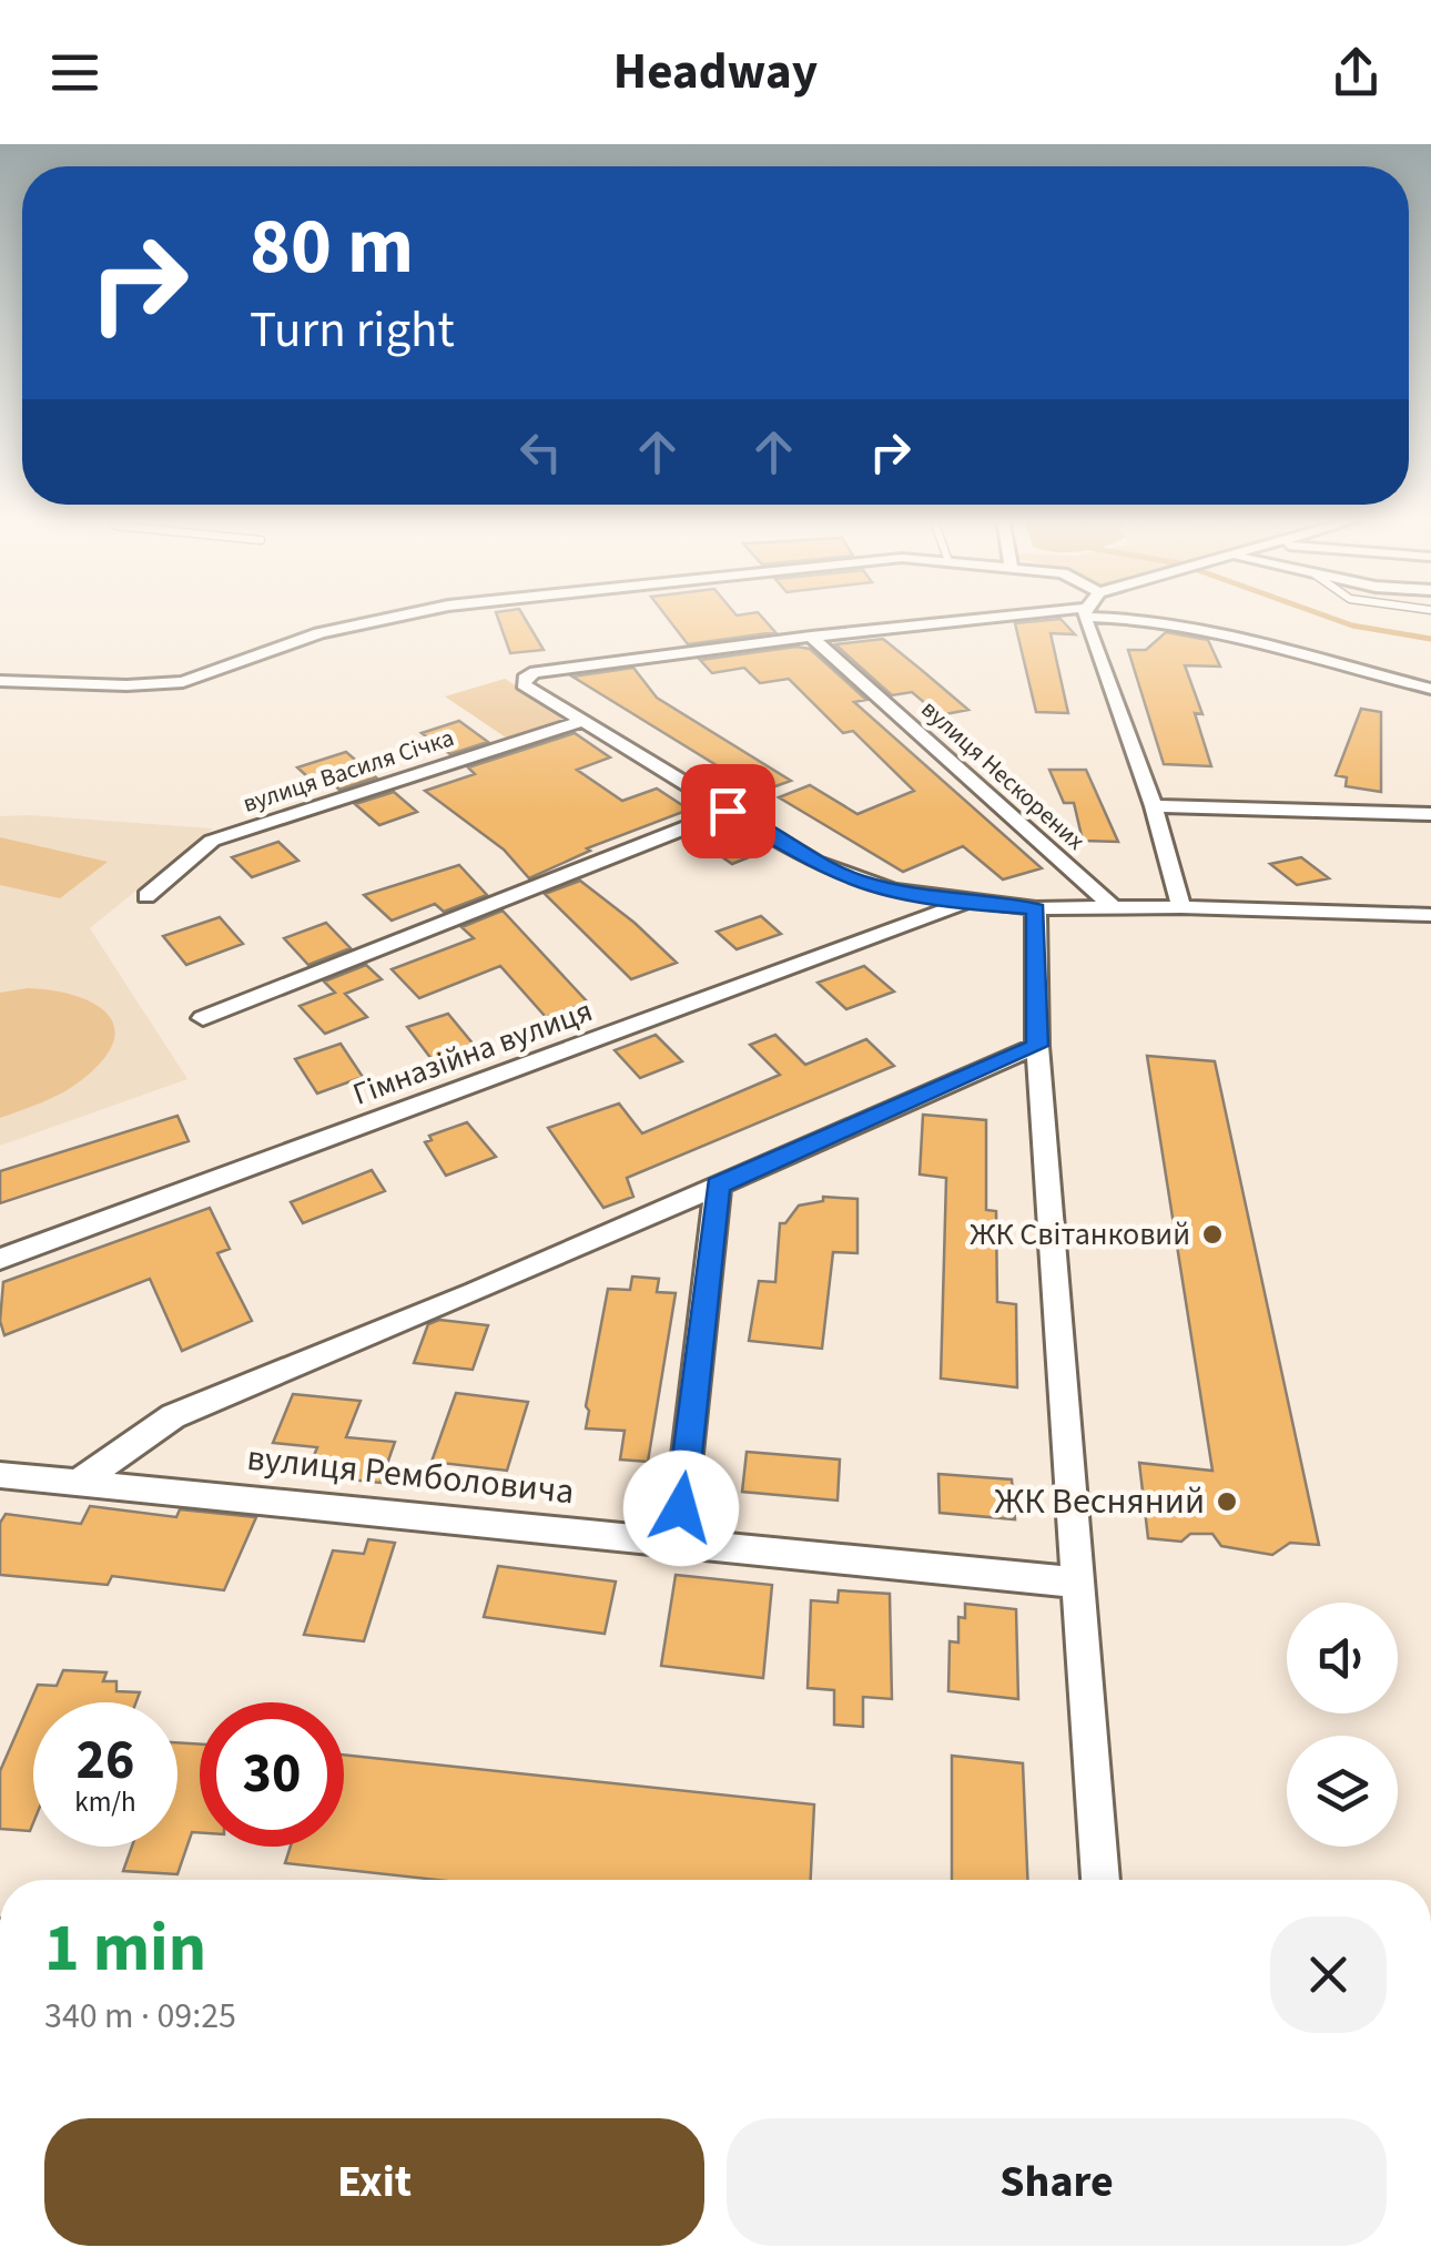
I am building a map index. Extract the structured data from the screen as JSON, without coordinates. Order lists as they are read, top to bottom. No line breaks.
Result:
{"streets":{"street":["вулиця Василя Січка","вулиця Нескорених","Гімназійна вулиця","вулиця Ремболовича"]},"places":["ЖК Світанковий","ЖК Весняний"],"page":{"header":"Headway","turn":["80 m","Turn right"],"speed":"26 km/h","limit":"30","heading":["1 min","340 m · 09:25"],"buttons":["Exit","Share"]}}
